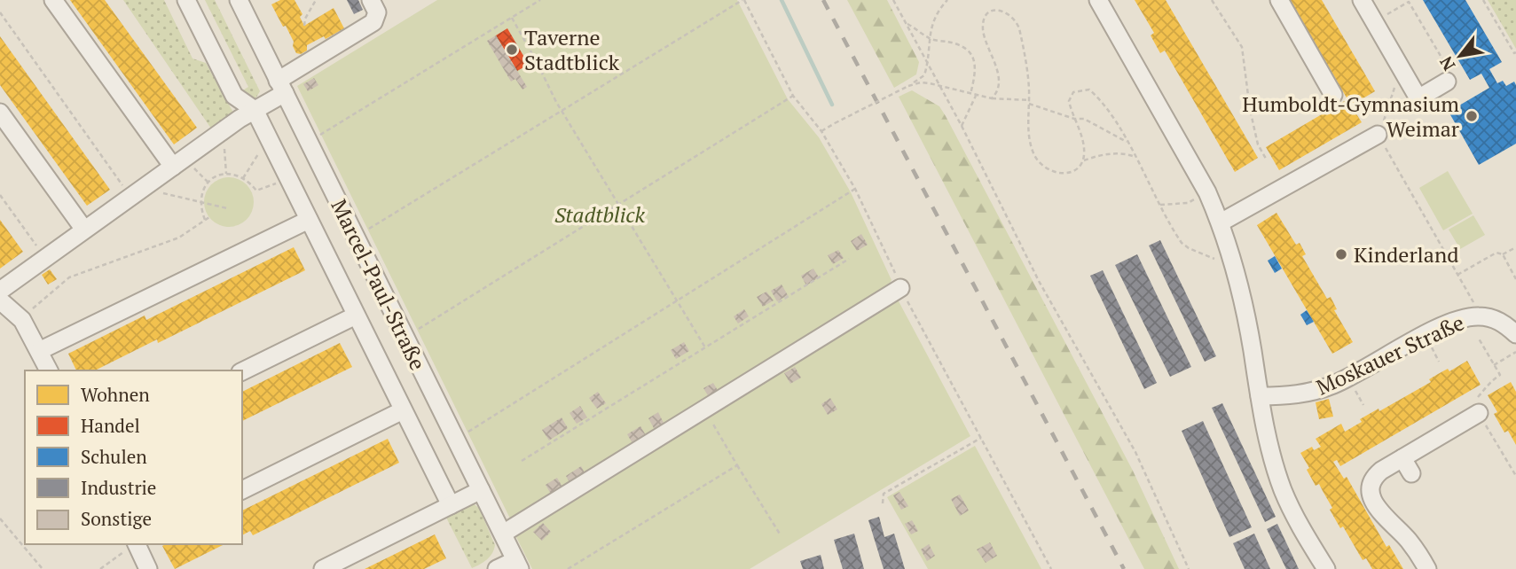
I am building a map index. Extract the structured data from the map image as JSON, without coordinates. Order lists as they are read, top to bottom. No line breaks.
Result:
{"streets":{"street":["Marcel-Paul-Straße","Moskauer Straße"]},"parks":["Stadtblick"],"places":["Taverne Stadtblick","Humboldt-Gymnasium Weimar","Kinderland"],"legend":["Wohnen","Handel","Schulen","Industrie","Sonstige"],"north":"bottom left"}
